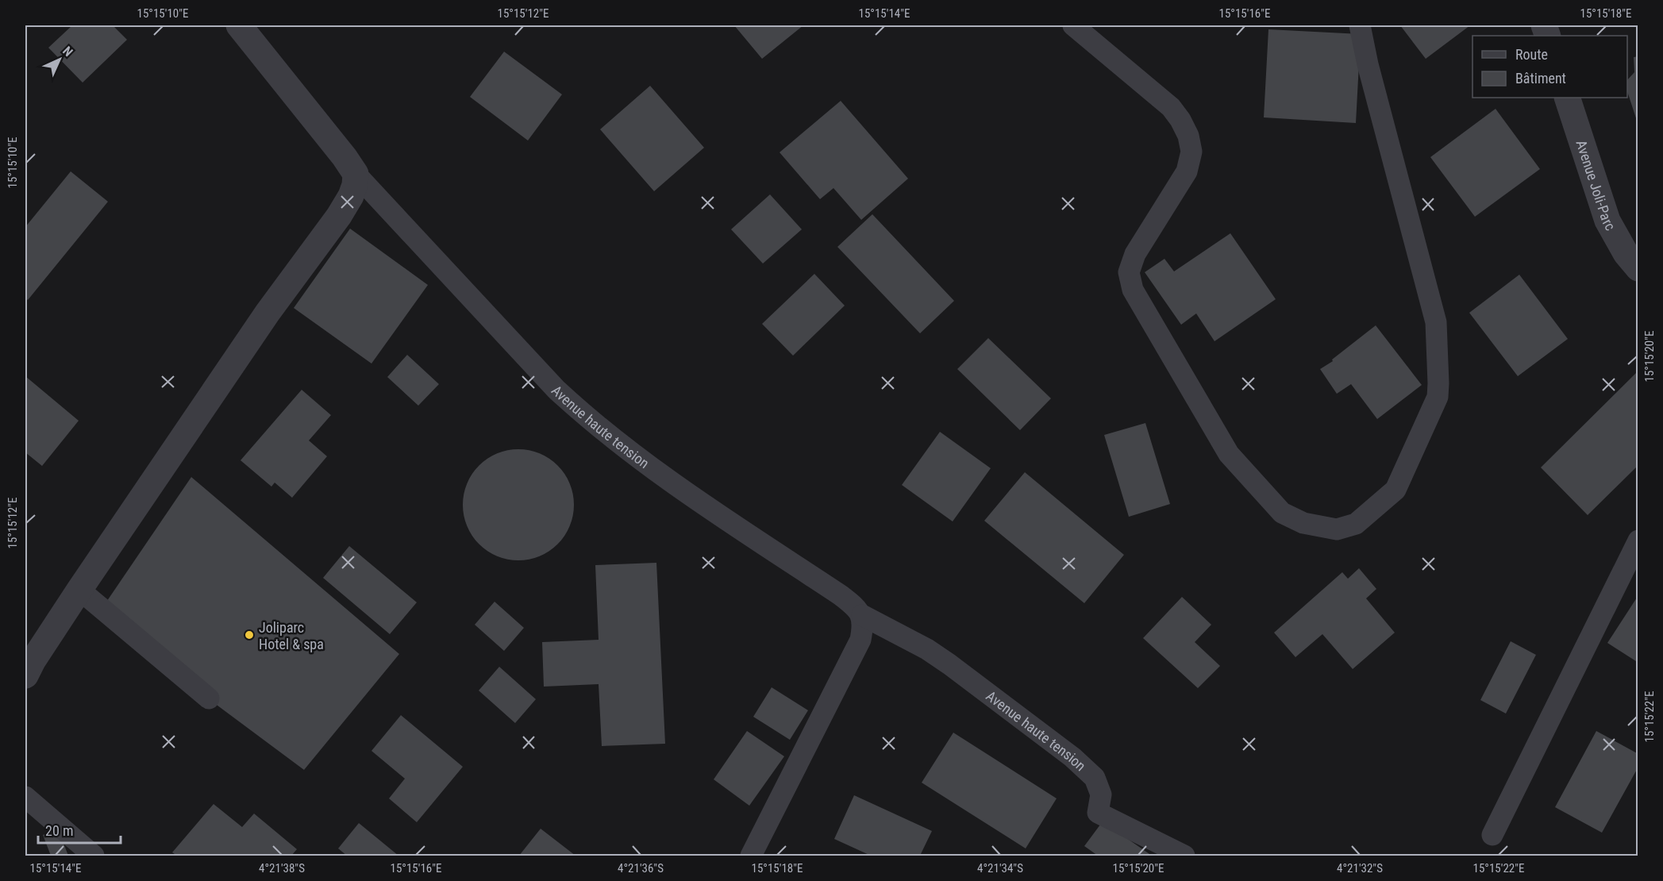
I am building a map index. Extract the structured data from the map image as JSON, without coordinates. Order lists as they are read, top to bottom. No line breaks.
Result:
{"streets":{"street":["Avenue Joli-Parc","Avenue haute tension"]},"places":["Joliparc Hotel & spa"],"legend":["Route","Bâtiment"],"scale_bar":"20 m","north":"top right","coordinates":["15°15'10\"E","15°15'12\"E","15°15'14\"E","15°15'16\"E","15°15'18\"E","15°15'20\"E","15°15'22\"E","4°21'38\"S","4°21'36\"S","4°21'34\"S","4°21'32\"S"]}
